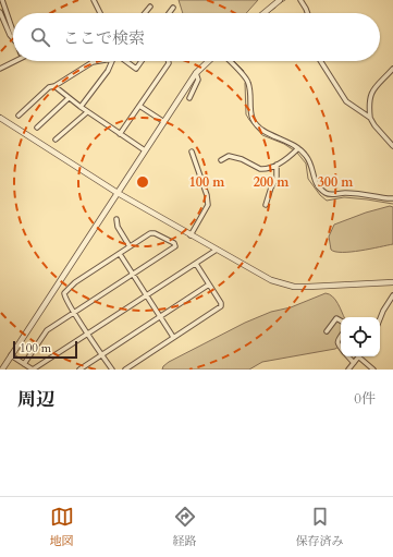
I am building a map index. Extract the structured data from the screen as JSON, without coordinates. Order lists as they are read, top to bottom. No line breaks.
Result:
{"scale_bar":"100 m","page":{"search":"ここで検索","scale":"100 m","heading":["周辺","0件"],"nav":["地図","経路","保存済み"]},"rings":["100 m","200 m","300 m"]}
